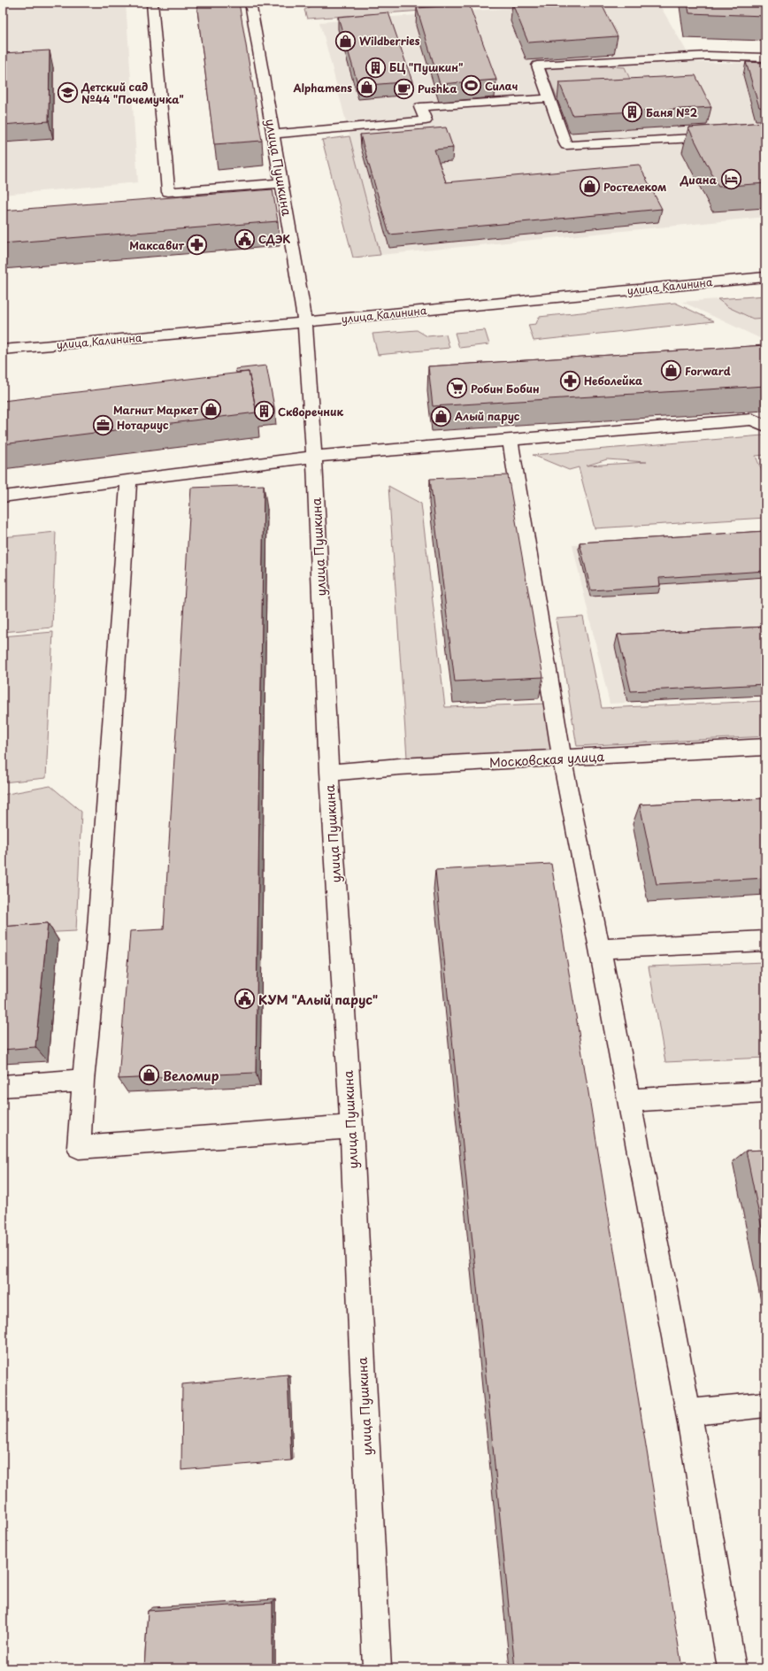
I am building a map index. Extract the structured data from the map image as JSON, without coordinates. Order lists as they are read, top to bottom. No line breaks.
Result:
{"streets":{"street":["улица Пушкина","улица Калинина","Московская улица"]},"crossings":[["улица Пушкина","улица Калинина"],["улица Пушкина","Московская улица"]],"places":{"shop":["Wildberries","Alphamens","Ростелеком","Forward","Магнит Маркет","Алый парус","Веломир"],"building":["БЦ \"Пушкин\"","Баня №2","Скворечник"],"sports":["Силач"],"cafe":["Pushka"],"school or university":["Детский сад №44 \"Почемучка\""],"hotel":["Диана"],"public building":["СДЭК","КУМ \"Алый парус\""],"pharmacy":["Максавит","Неболейка"],"supermarket":["Робин Бобин"],"office":["Нотариус"]}}
